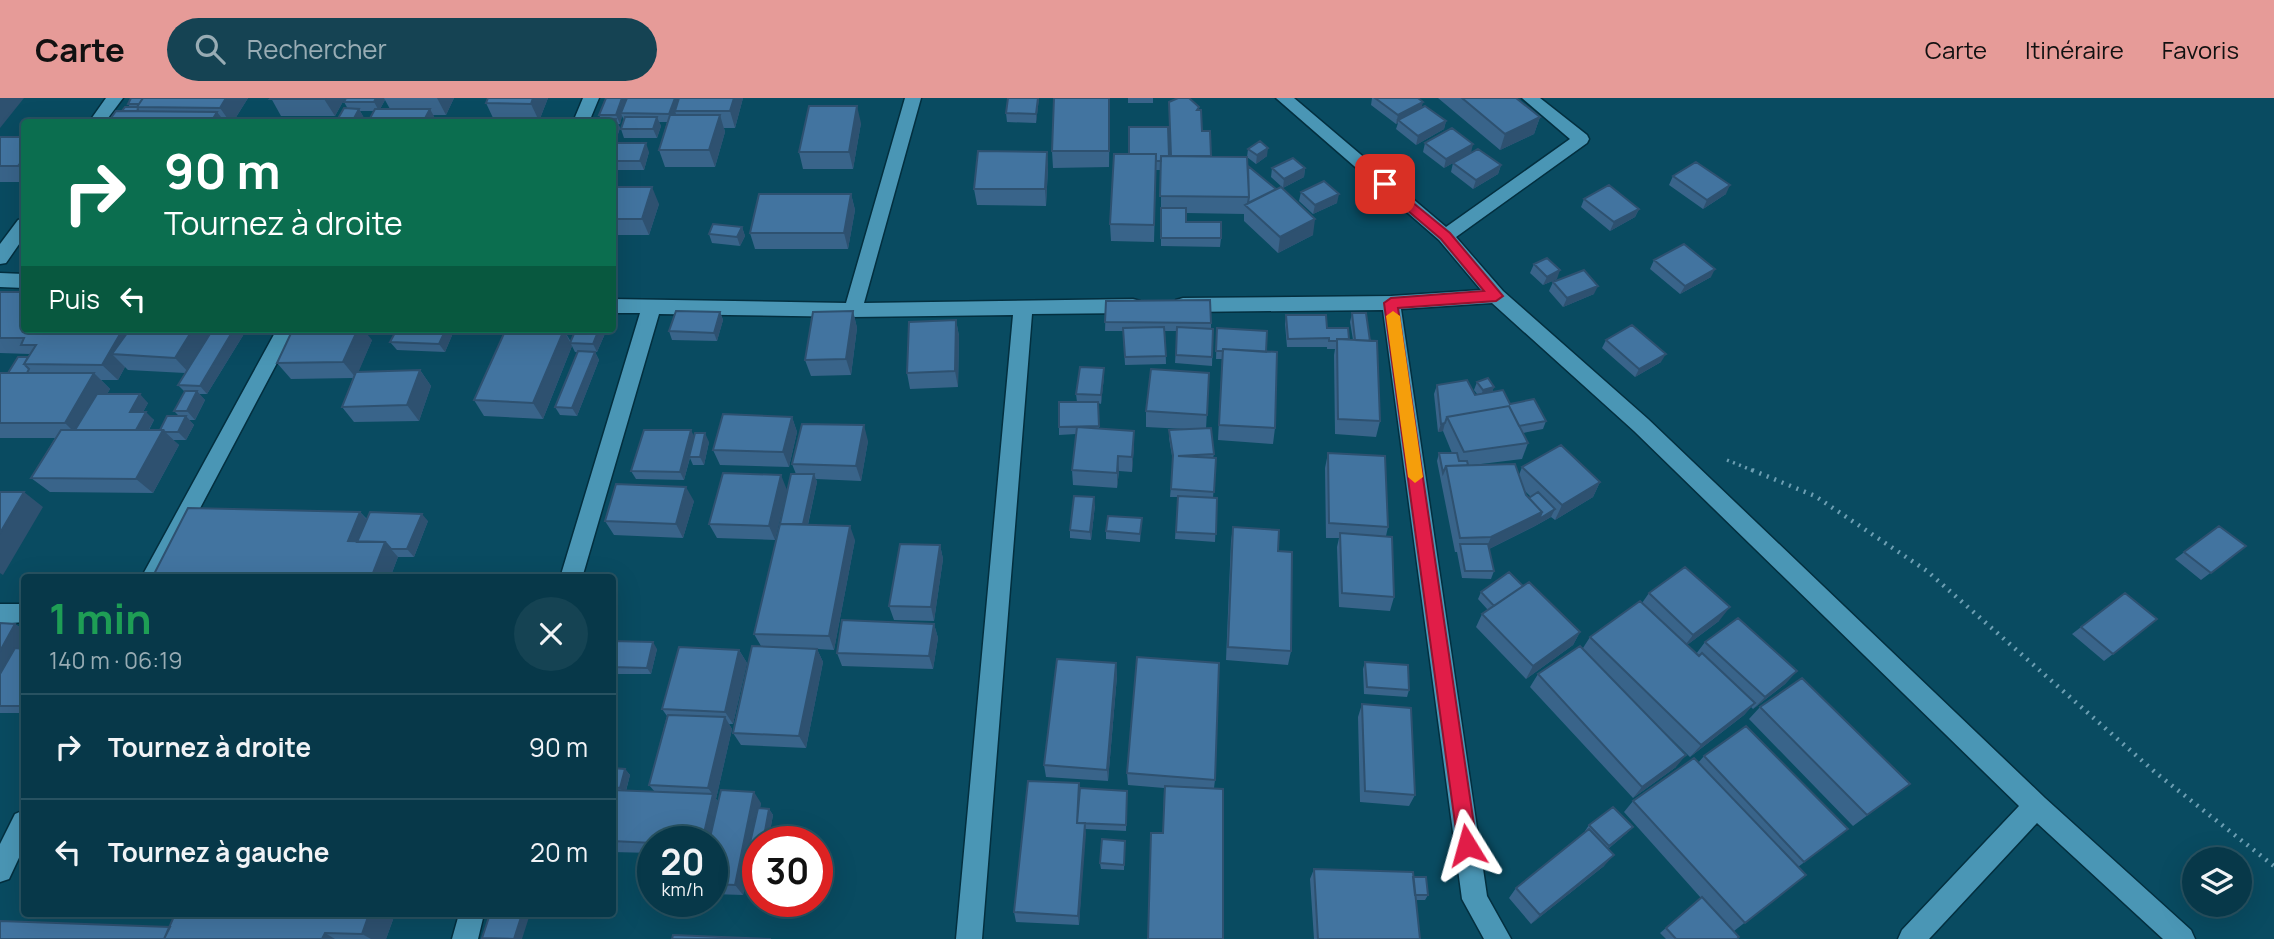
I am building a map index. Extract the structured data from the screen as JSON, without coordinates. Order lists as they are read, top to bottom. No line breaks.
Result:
{"page":{"header":"Carte","search":"Rechercher","nav":["Carte","Itinéraire","Favoris"],"turn":["90 m","Tournez à droite"],"then":"Puis","heading":["1 min","140 m · 06:19"],"list":[{"name":"Tournez à droite","value":"90 m"},{"name":"Tournez à gauche","value":"20 m"}],"speed":"20 km/h","limit":"30"}}
